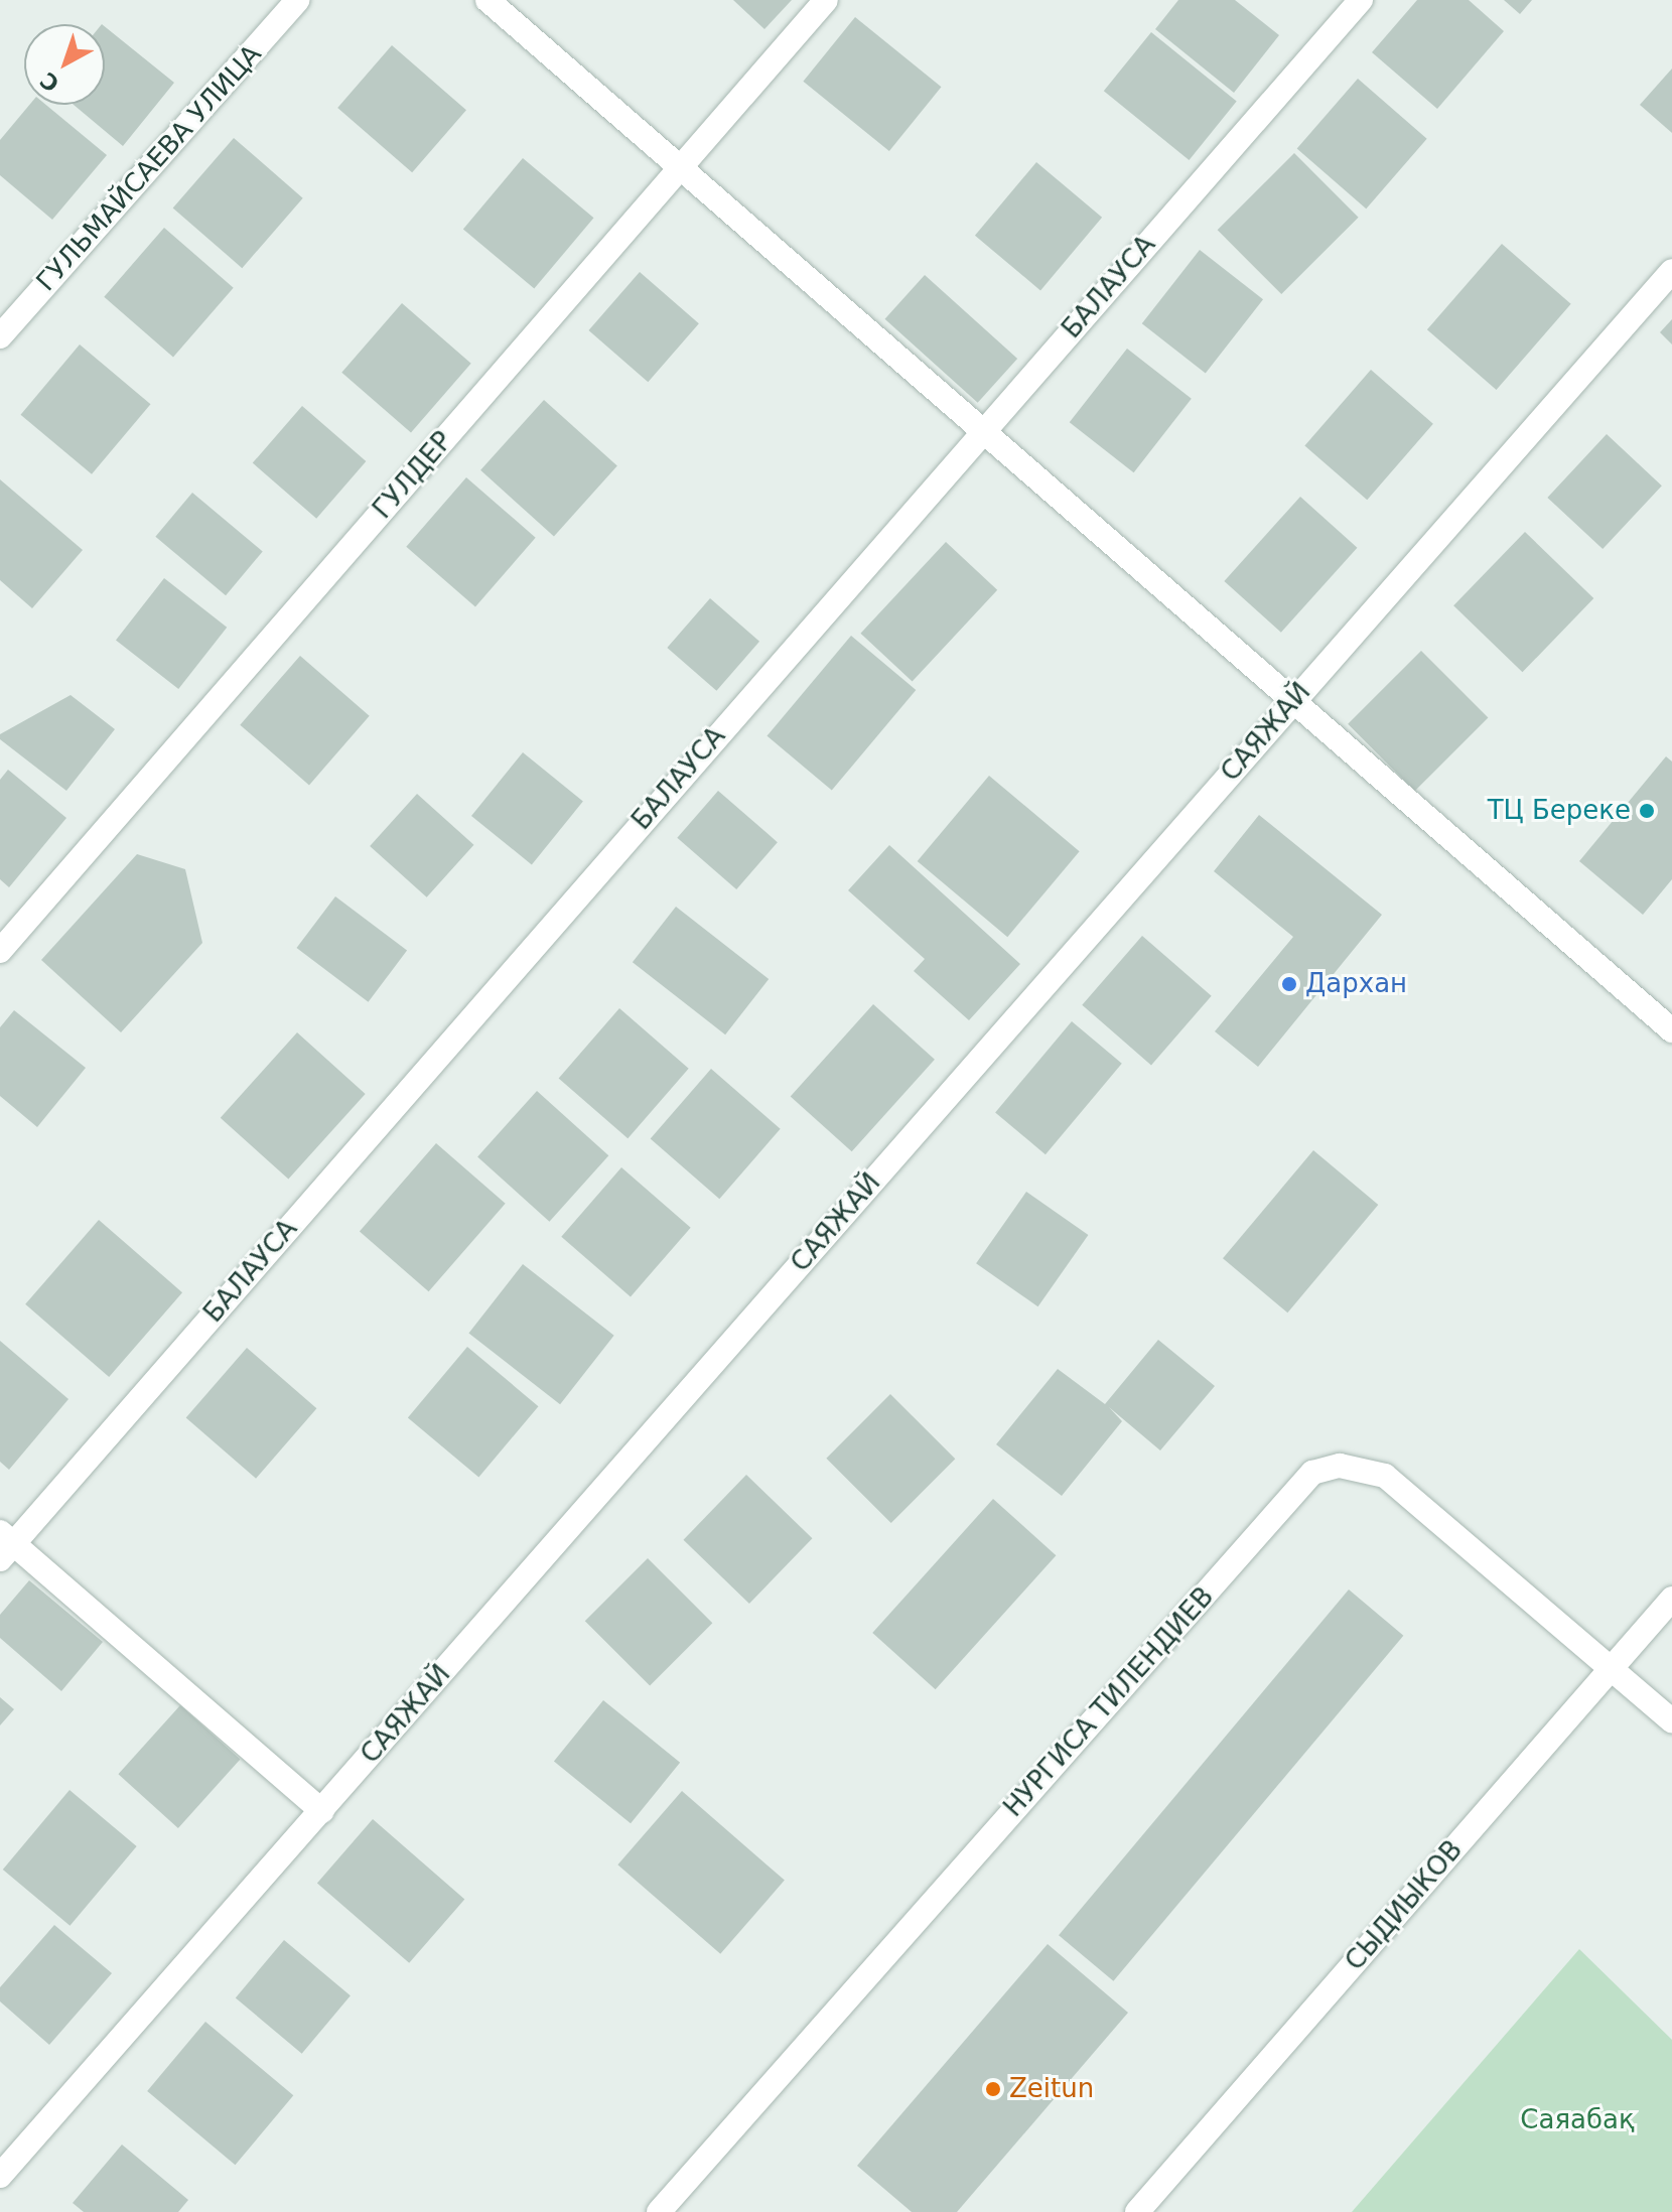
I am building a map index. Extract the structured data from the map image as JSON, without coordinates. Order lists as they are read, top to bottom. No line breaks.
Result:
{"streets":{"street":["ГУЛЬМАЙСАЕВА УЛИЦА","БАЛАУСА","ГУЛДЕР","САЯЖАЙ","НУРГИСА ТИЛЕНДИЕВ","СЫДИЫКОВ"]},"crossings":[["НУРГИСА ТИЛЕНДИЕВ","СЫДИЫКОВ"]],"parks":["Саяабақ"],"places":["ТЦ Береке","Дархан","Zeitun"],"north":"bottom left"}
